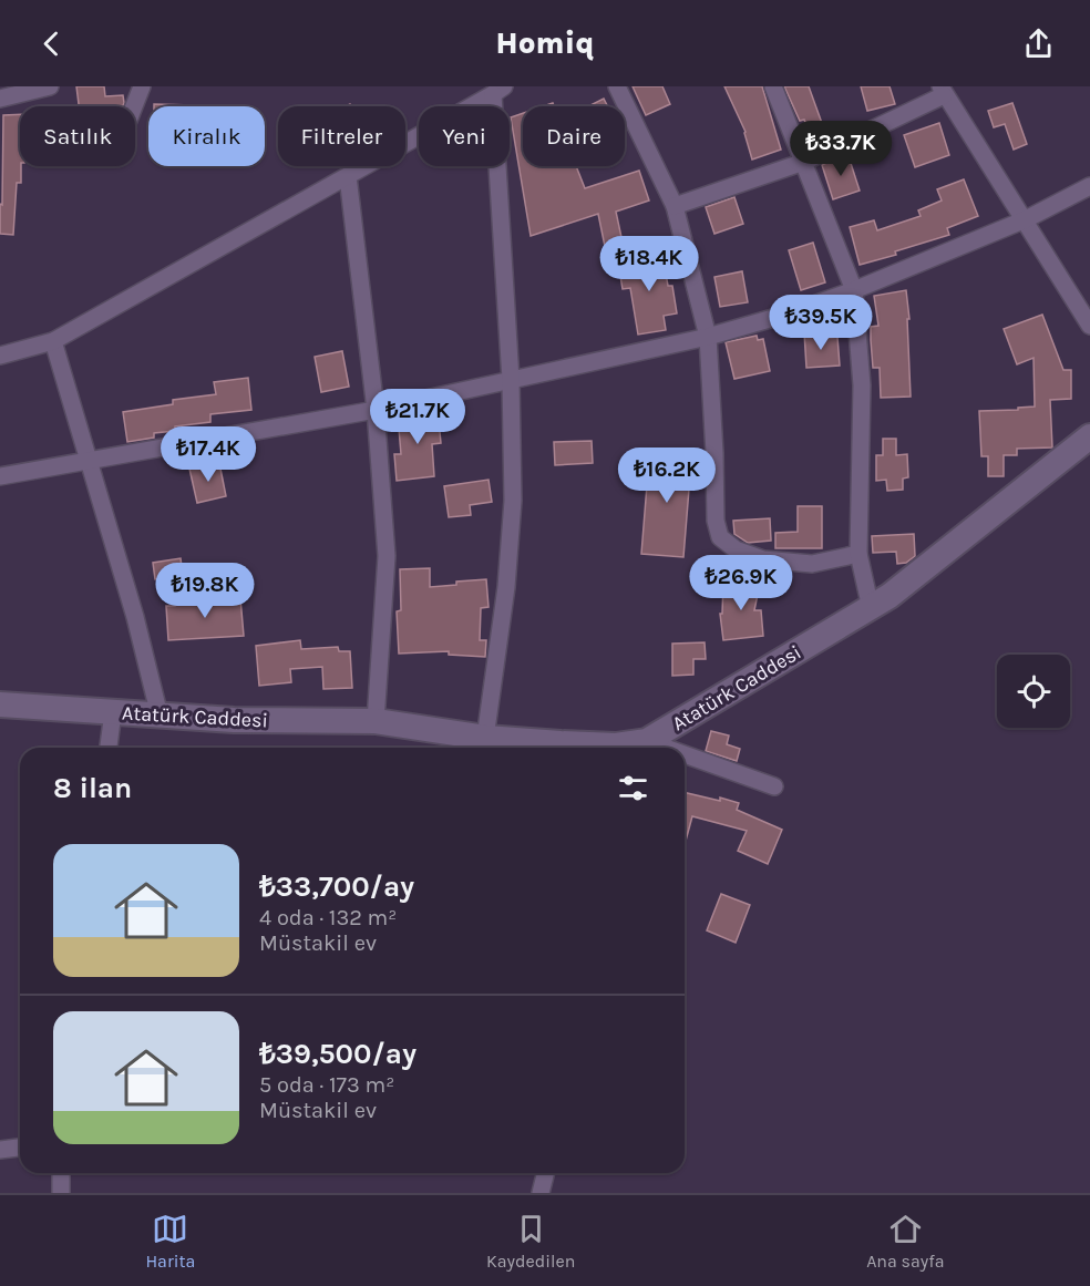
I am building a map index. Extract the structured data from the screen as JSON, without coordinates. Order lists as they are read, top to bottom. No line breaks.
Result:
{"streets":{"street":["Atatürk Caddesi"]},"page":{"header":"Homiq","chip":["Satılık","Kiralık","Filtreler","Yeni","Daire"],"price":["₺33.7K","₺18.4K","₺39.5K","₺21.7K","₺17.4K","₺16.2K","₺26.9K","₺19.8K"],"heading":"8 ilan","list":[{"name":"₺33,700/ay","note":"4 oda · 132 m² · Müstakil ev"},{"name":"₺39,500/ay","note":"5 oda · 173 m² · Müstakil ev"}],"tabs":["Harita","Kaydedilen","Ana sayfa"]}}
